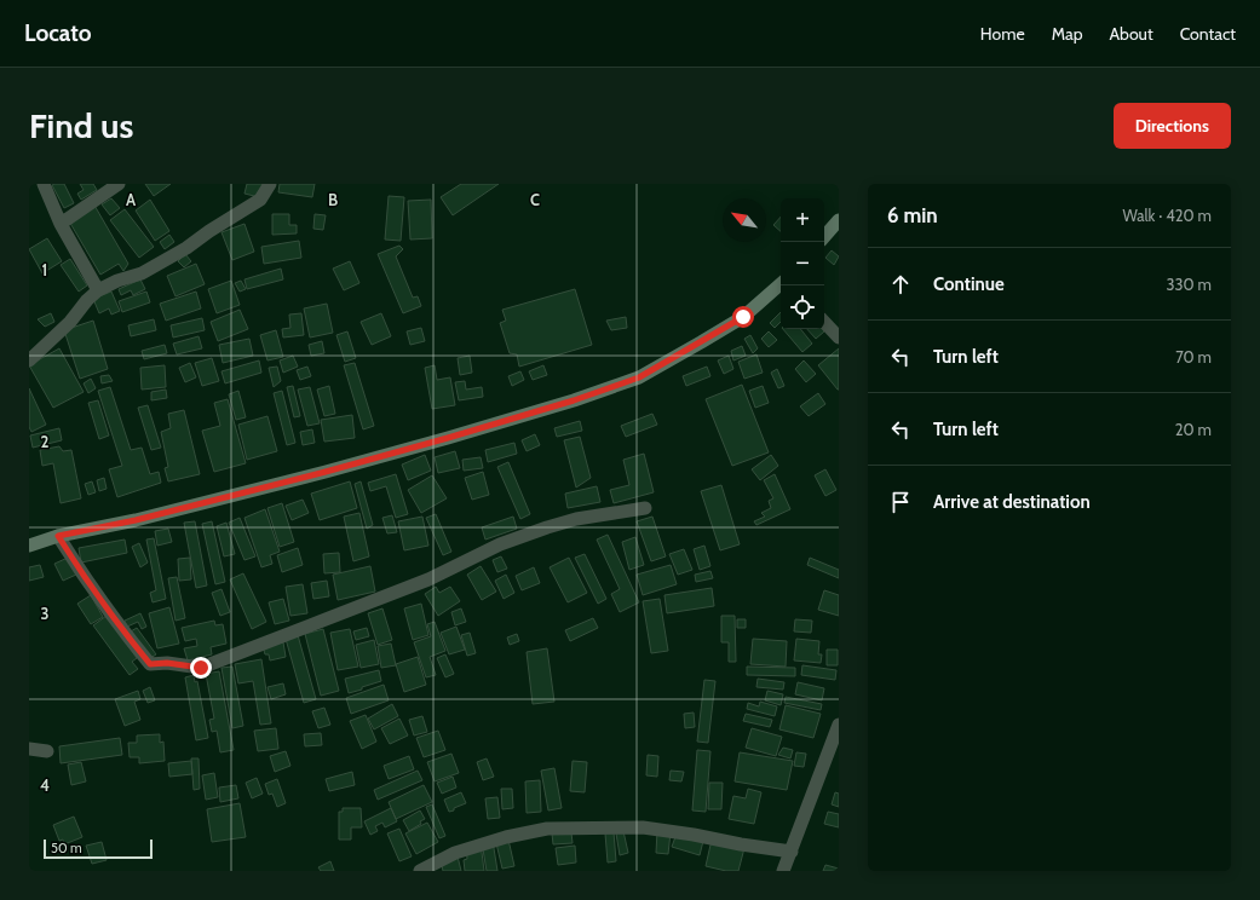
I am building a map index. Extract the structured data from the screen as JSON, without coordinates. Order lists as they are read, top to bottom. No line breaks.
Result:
{"scale_bar":"50 m","north":"top left","page":{"header":"Locato","nav":["Home","Map","About","Contact"],"buttons":"Directions","title":"Find us","heading":["6 min","Walk · 420 m"],"map_buttons":["+","−"],"list":[["Continue","330 m"],["Turn left","70 m"],["Turn left","20 m"],"Arrive at destination"],"scale":"50 m"},"grid":{"columns":["A","B","C"],"rows":["1","2","3","4"]}}
